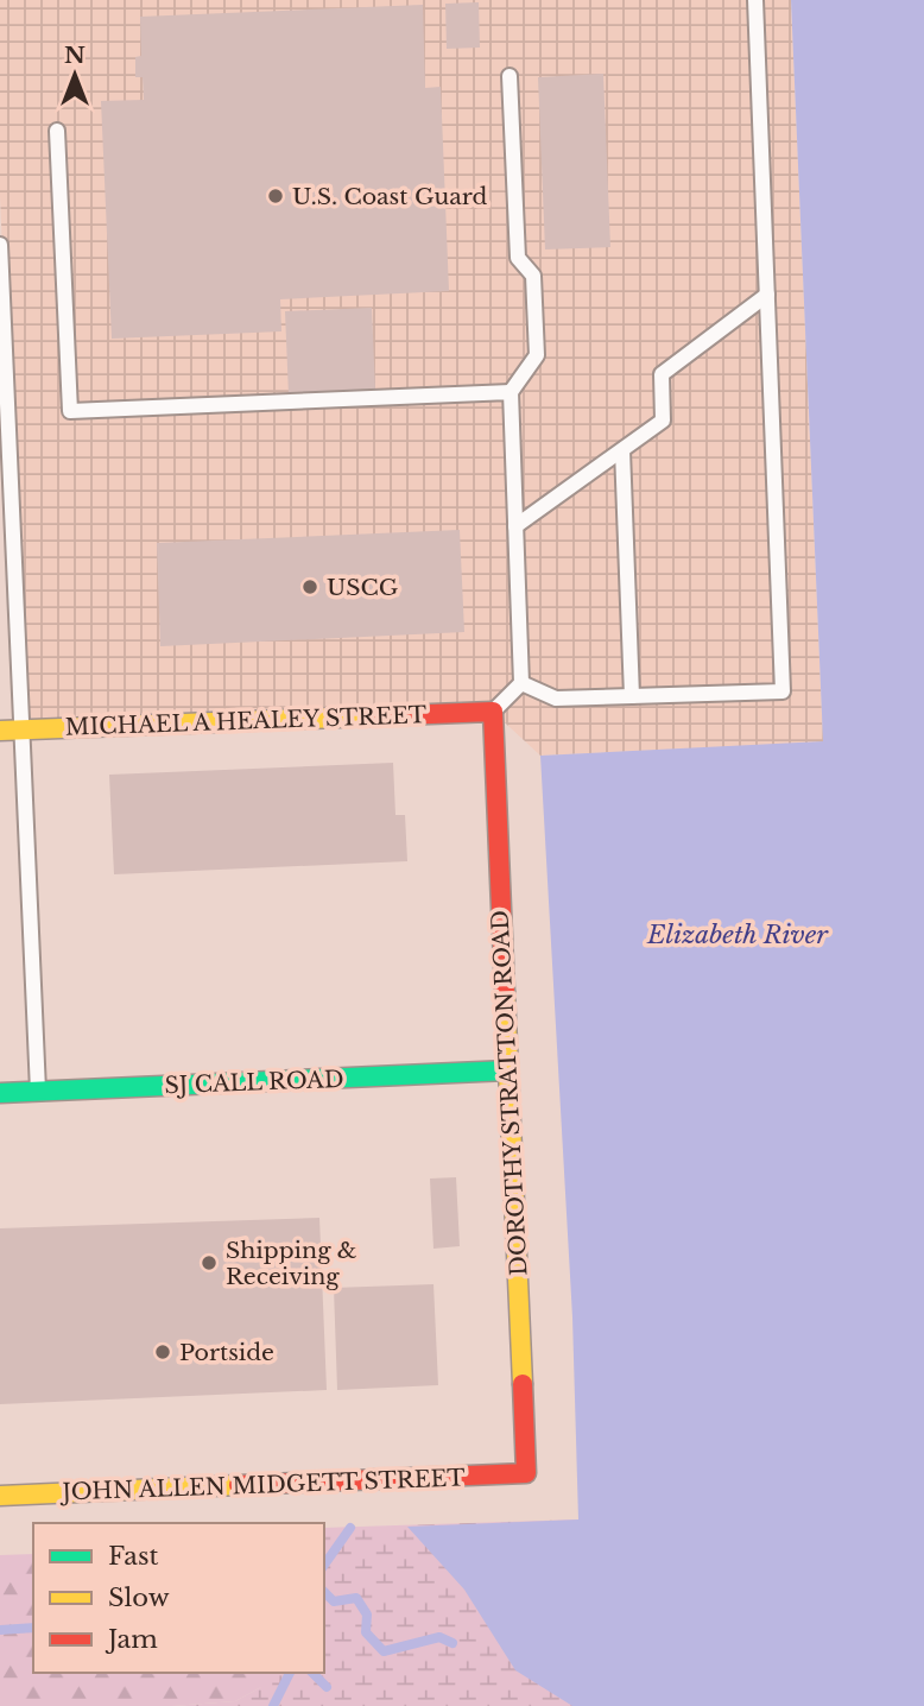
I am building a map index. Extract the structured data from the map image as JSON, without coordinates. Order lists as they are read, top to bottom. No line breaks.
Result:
{"streets":{"street":["MICHAEL A HEALEY STREET","SJ CALL ROAD","DOROTHY STRATTON ROAD","JOHN ALLEN MIDGETT STREET"]},"crossings":[["MICHAEL A HEALEY STREET","DOROTHY STRATTON ROAD"],["SJ CALL ROAD","DOROTHY STRATTON ROAD"],["DOROTHY STRATTON ROAD","JOHN ALLEN MIDGETT STREET"]],"water":["Elizabeth River"],"places":["U.S. Coast Guard","USCG","Shipping & Receiving","Portside"],"legend":["Fast","Slow","Jam"],"north":"top"}
